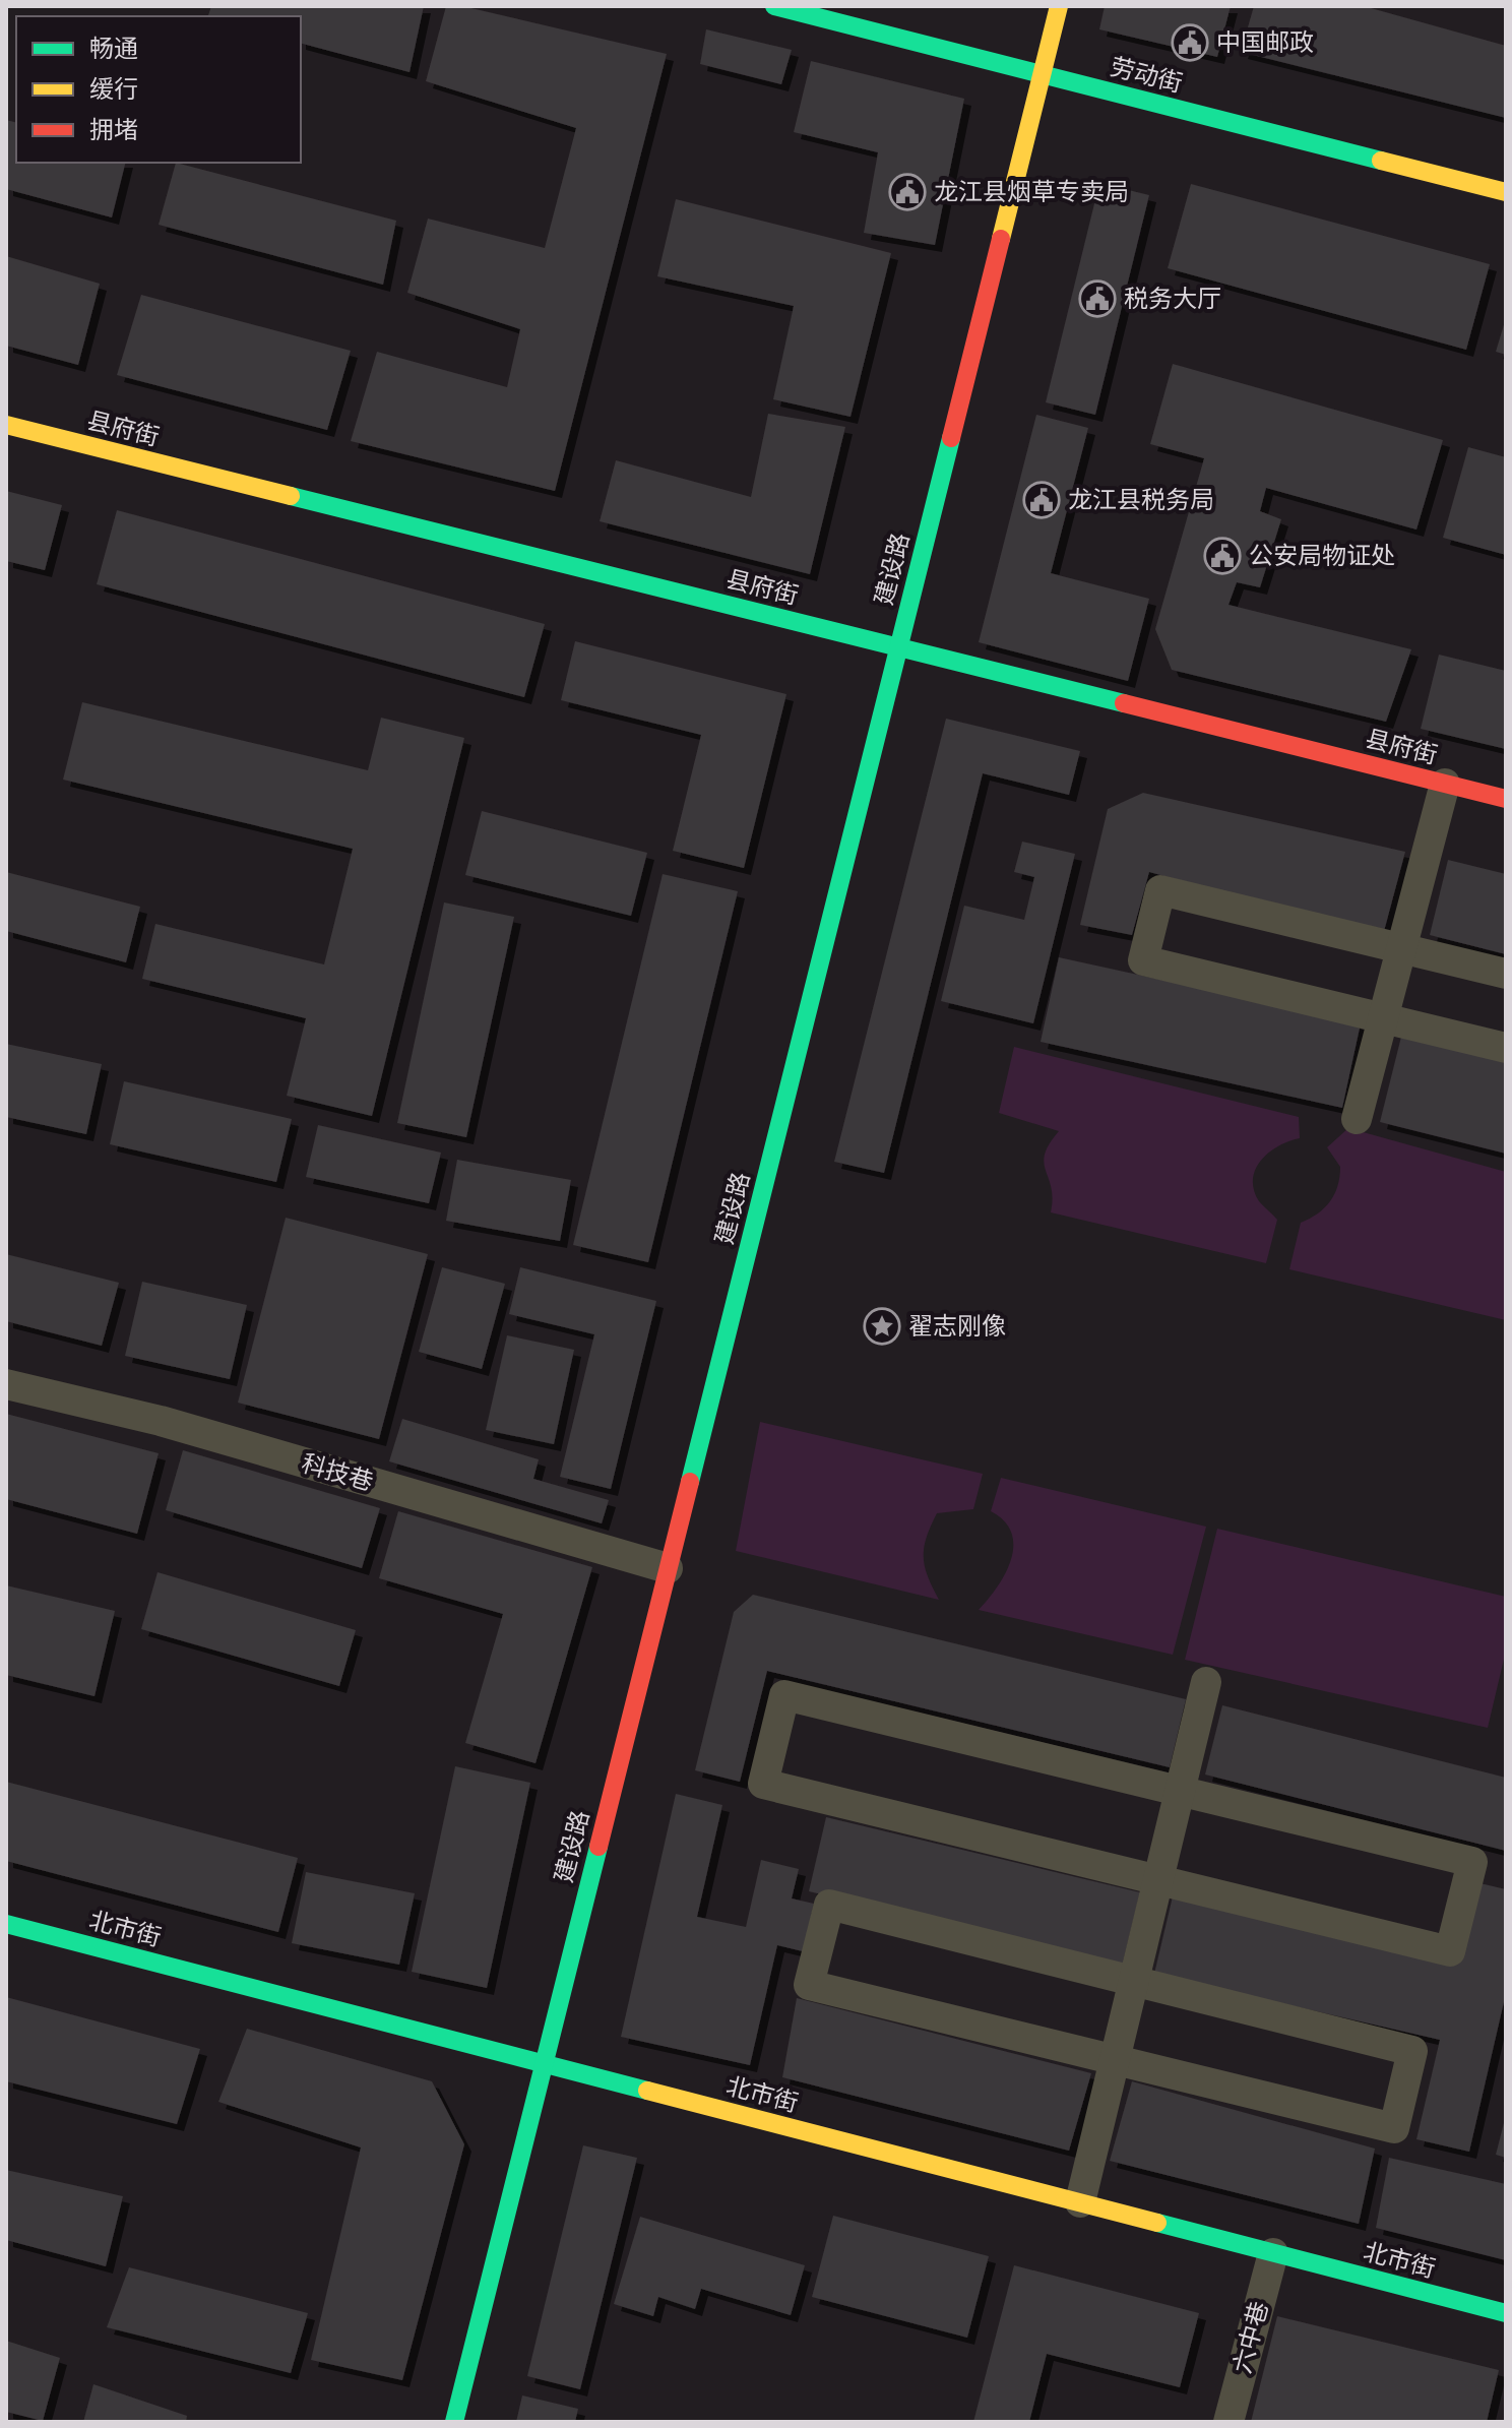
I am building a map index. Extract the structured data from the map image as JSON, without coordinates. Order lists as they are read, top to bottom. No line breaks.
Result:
{"streets":{"street":["劳动街","县府街","建设路","科技巷","北市街","六中巷"]},"crossings":[["劳动街","建设路"],["县府街","建设路"],["建设路","科技巷"],["建设路","北市街"],["北市街","六中巷"]],"places":{"public building":["中国邮政","龙江县烟草专卖局","税务大厅","龙江县税务局","公安局物证处"],"place":["翟志刚像"]},"legend":["畅通","缓行","拥堵"]}
